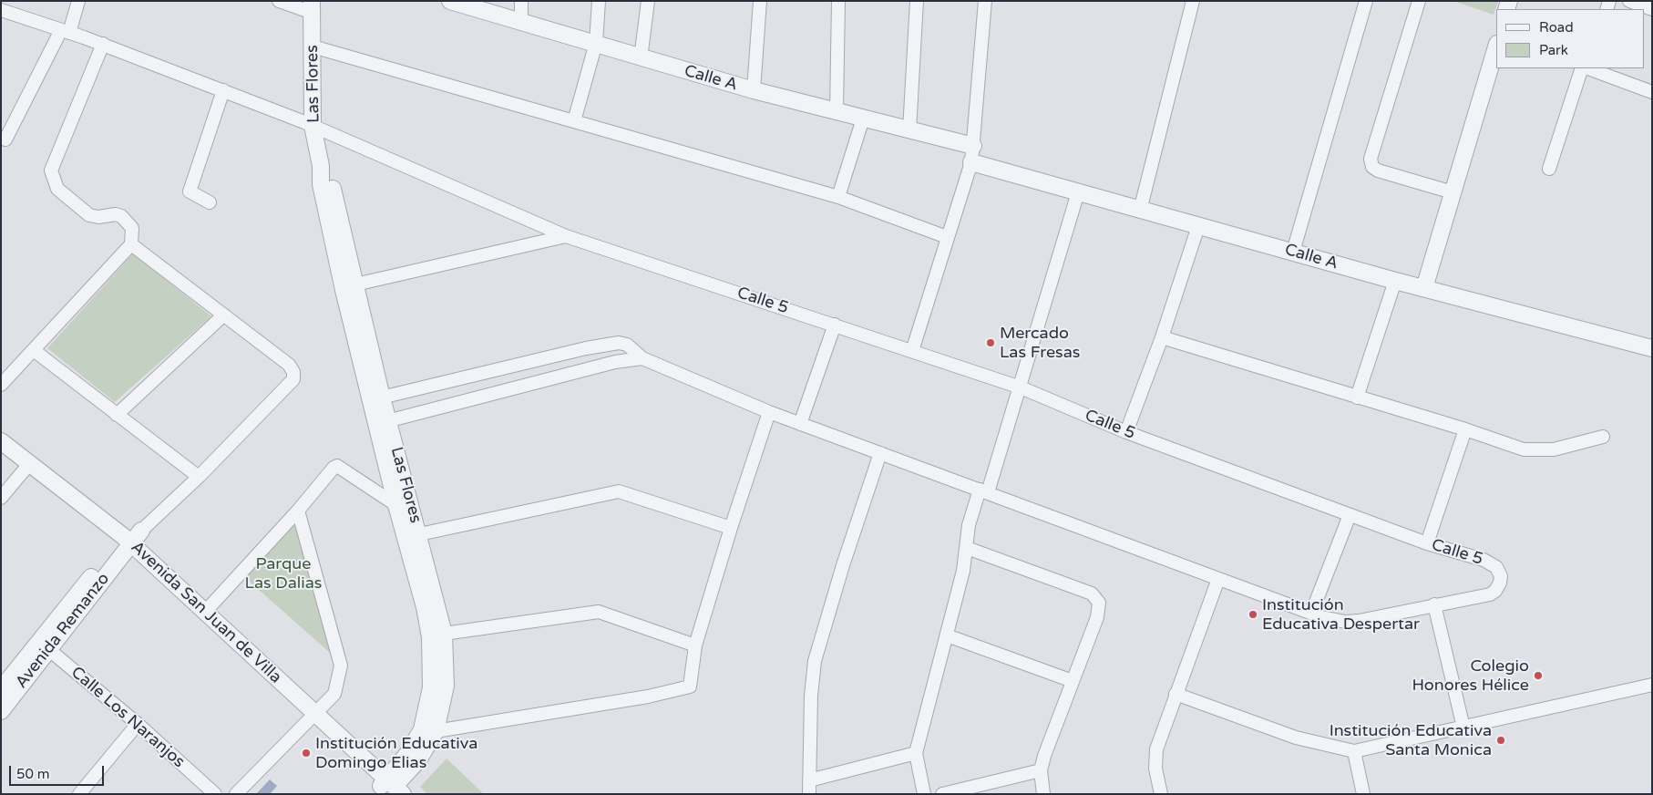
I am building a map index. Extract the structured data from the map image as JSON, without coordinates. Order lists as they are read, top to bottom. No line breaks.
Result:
{"streets":{"street":["Calle A","Las Flores","Calle 5","Avenida San Juan de Villa","Avenida Remanzo","Calle Los Naranjos"]},"crossings":[["Las Flores","Calle 5"],["Las Flores","Avenida San Juan de Villa"],["Avenida San Juan de Villa","Avenida Remanzo"],["Avenida Remanzo","Calle Los Naranjos"]],"parks":["Parque Las Dalias"],"places":["Mercado Las Fresas","Institución Educativa Despertar","Colegio Honores Hélice","Institución Educativa Santa Monica","Institución Educativa Domingo Elias"],"legend":["Road","Park"],"scale_bar":"50 m"}
